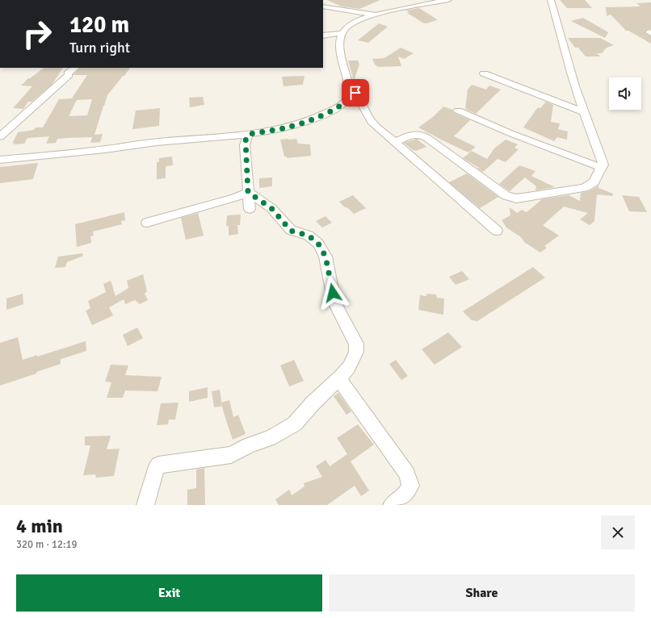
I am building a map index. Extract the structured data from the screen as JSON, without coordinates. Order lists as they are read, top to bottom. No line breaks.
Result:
{"page":{"turn":["120 m","Turn right"],"heading":["4 min","320 m · 12:19"],"buttons":["Exit","Share"]}}
